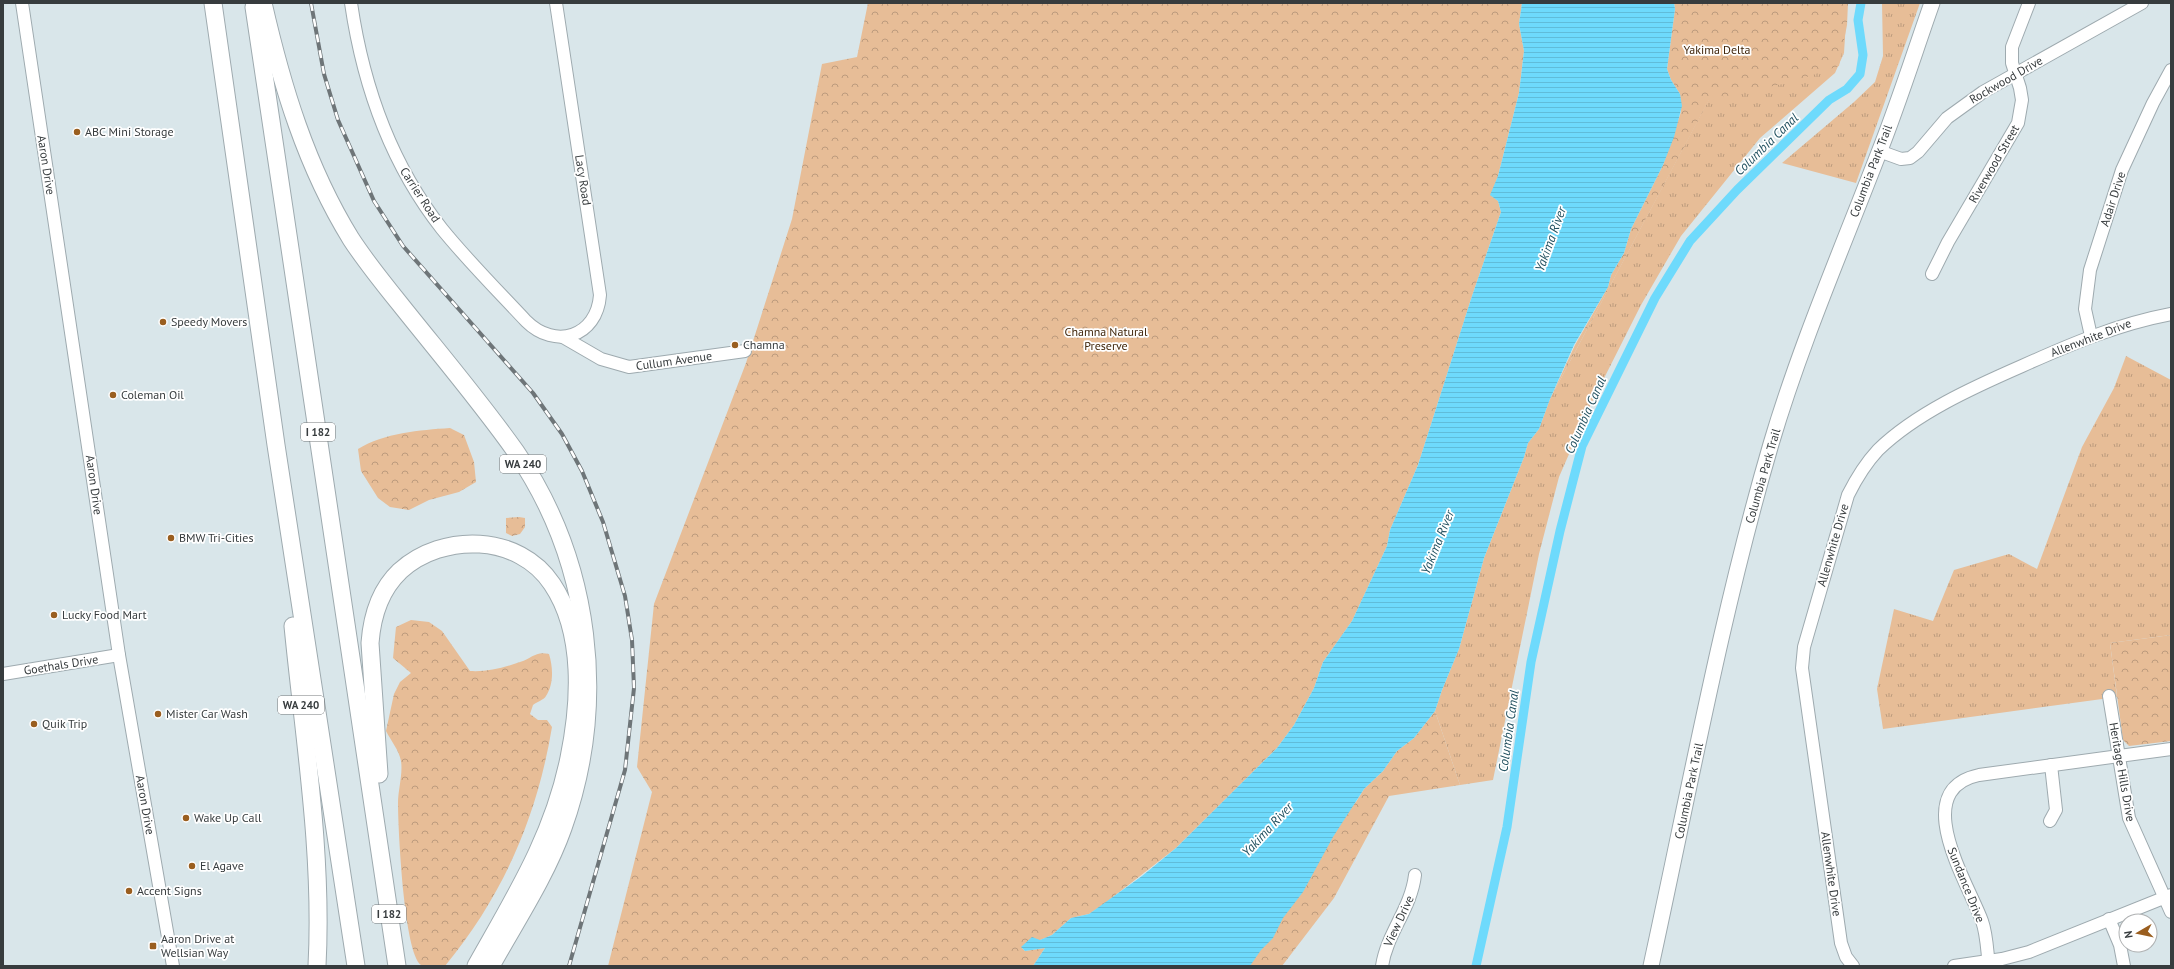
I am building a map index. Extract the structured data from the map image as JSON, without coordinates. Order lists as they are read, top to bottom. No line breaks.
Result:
{"streets":{"highway":["I 182","WA 240"],"main road":["Columbia Park Trail"],"street":["Rockwood Drive","Riverwood Street","Aaron Drive","Lacy Road","Carrier Road","Adair Drive","Allenwhite Drive","Cullum Avenue","Goethals Drive","Heritage Hills Drive","Sundance Drive","View Drive"]},"crossings":[["Rockwood Drive","Riverwood Street"],["Rockwood Drive","Columbia Park Trail"],["Aaron Drive","Goethals Drive"],["Lacy Road","Carrier Road"],["Lacy Road","Cullum Avenue"],["Carrier Road","Cullum Avenue"],["Adair Drive","Allenwhite Drive"],["Heritage Hills Drive","Sundance Drive"]],"water":["Columbia Canal","Yakima River"],"parks":["Yakima Delta","Chamna Natural Preserve"],"places":{"other":["ABC Mini Storage","Speedy Movers","Chamna","Coleman Oil","BMW Tri-Cities","Lucky Food Mart","Mister Car Wash","Quik Trip","Wake Up Call","El Agave","Accent Signs"],"transit":["Aaron Drive at Wellsian Way"]},"north":"left"}
